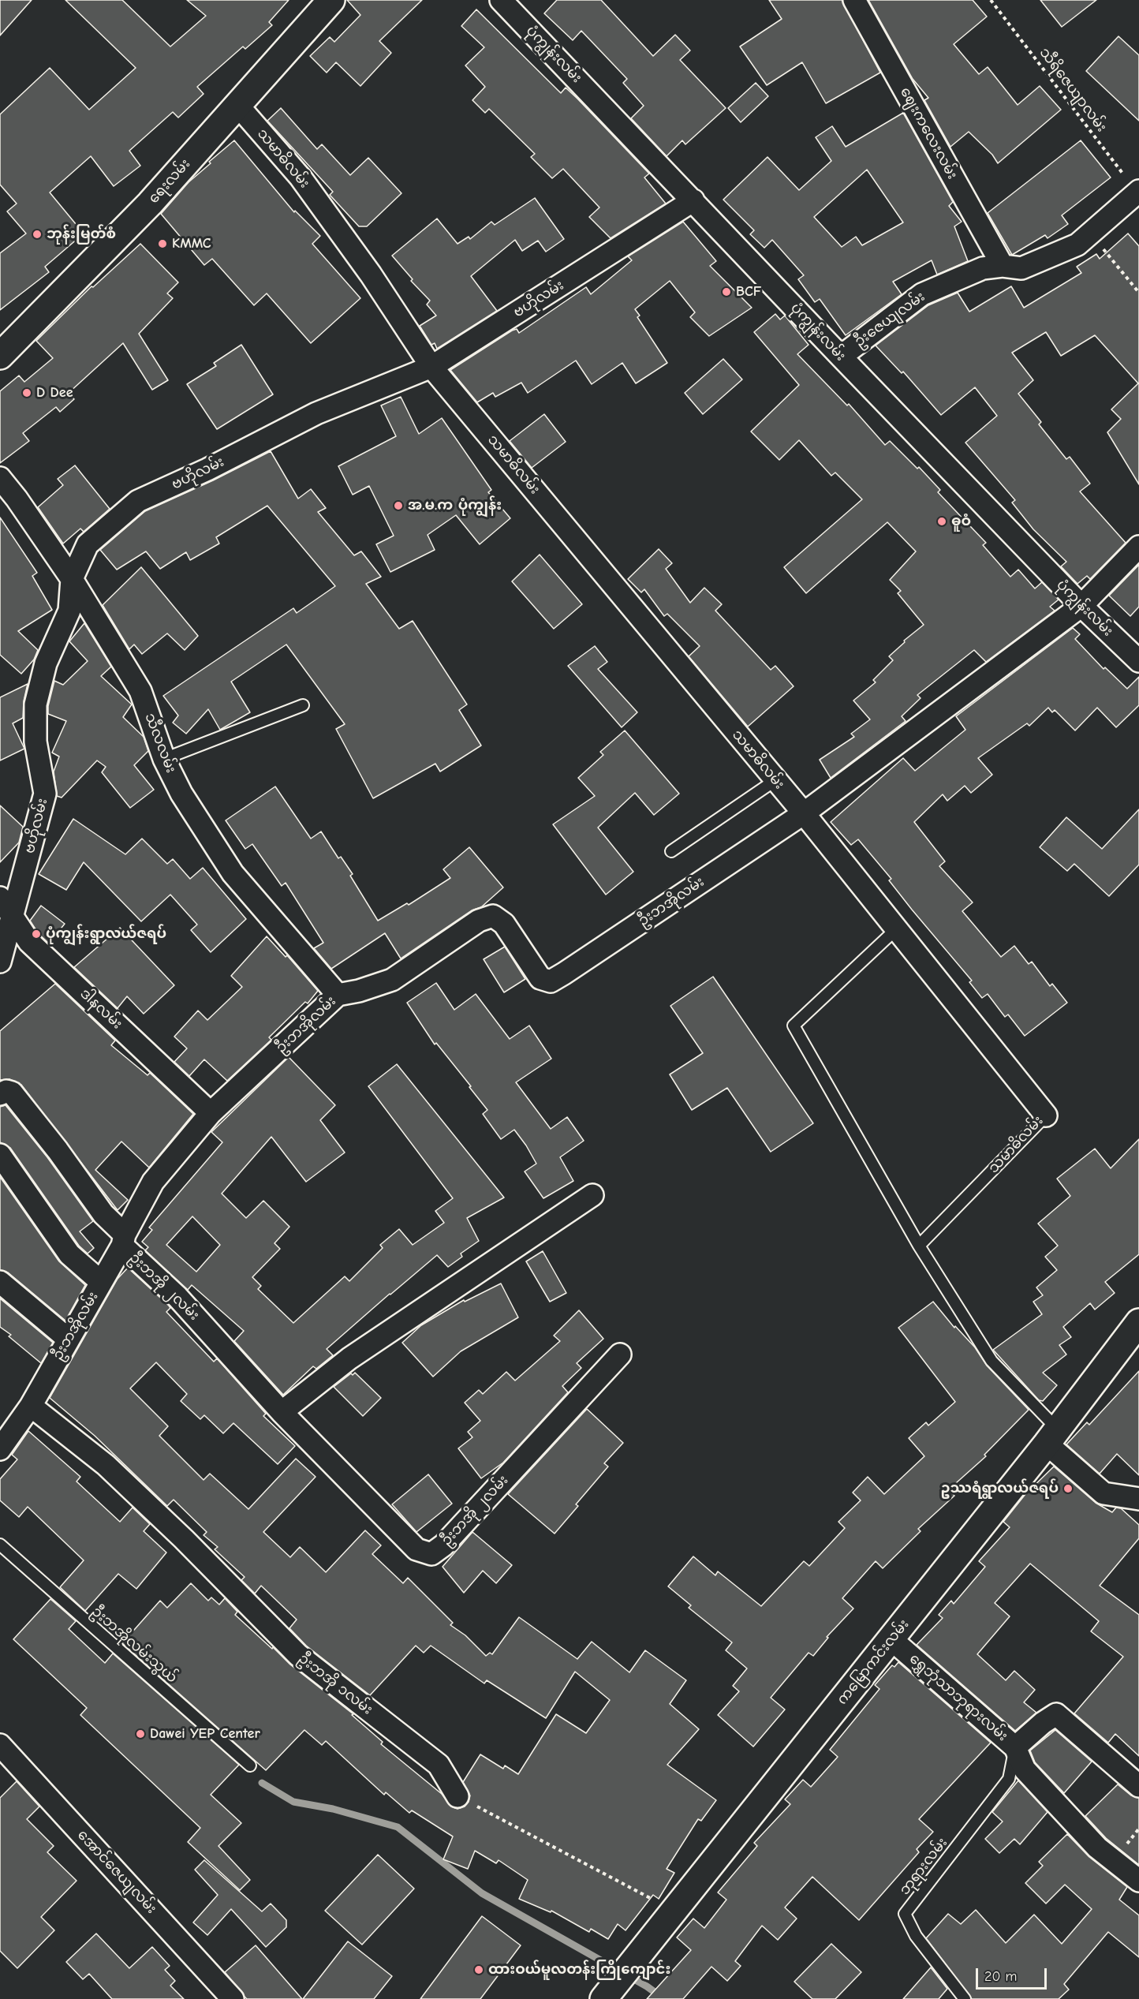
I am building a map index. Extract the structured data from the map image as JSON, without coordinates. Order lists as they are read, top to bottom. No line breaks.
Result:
{"streets":{"main road":["ရေးလမ်း","ကမြောကင်းလမ်း"],"street":["ပုံကျွန်းလမ်း","ဈေးကလေးလမ်း","သမာဓိလမ်း","ဗဟိုလမ်း","ဦးဇေယျလမ်း","သီလလမ်း","ဦးဘအိုလမ်း","ဒါနလမ်း","ဦးဘအို ၂လမ်း","ဦးဘအို ၁လမ်း","ရွှေဘုံသာဘုရားလမ်း","အောင်ဇေယျလမ်း"],"lane":["ဦးဘအိုလမ်းသွယ်","ဘုရားလမ်း"],"path":["သီရိဇေယျာလမ်း"]},"crossings":[["ပုံကျွန်းလမ်း","ဗဟိုလမ်း"],["ပုံကျွန်းလမ်း","ဦးဇေယျလမ်း"],["သီရိဇေယျာလမ်း","ဦးဇေယျလမ်း"],["ဈေးကလေးလမ်း","ဦးဇေယျလမ်း"],["သမာဓိလမ်း","ရေးလမ်း"],["သမာဓိလမ်း","ဗဟိုလမ်း"],["သမာဓိလမ်း","ဦးဘအိုလမ်း"],["ဗဟိုလမ်း","သီလလမ်း"],["ဗဟိုလမ်း","ဒါနလမ်း"],["သီလလမ်း","ဦးဘအိုလမ်း"],["ဦးဘအိုလမ်း","ဒါနလမ်း"],["ဦးဘအိုလမ်း","ဦးဘအို ၂လမ်း"],["ဦးဘအိုလမ်း","ဦးဘအို ၁လမ်း"],["ကမြောကင်းလမ်း","ရွှေဘုံသာဘုရားလမ်း"],["ရွှေဘုံသာဘုရားလမ်း","ဘုရားလမ်း"]],"places":["ဘုန်းမြတ်စံ","KMMC","BCF","D Dee","အ.မ.က ပုံကျွန်း","ဓူဝံ","ပုံကျွန်းရွာလယ်ဇရပ်","ဥဿရံရွာလယ်ဇရပ်","Dawei YEP Center","ထားဝယ်မူလတန်းကြိုကျောင်း"],"scale_bar":"20 m"}
